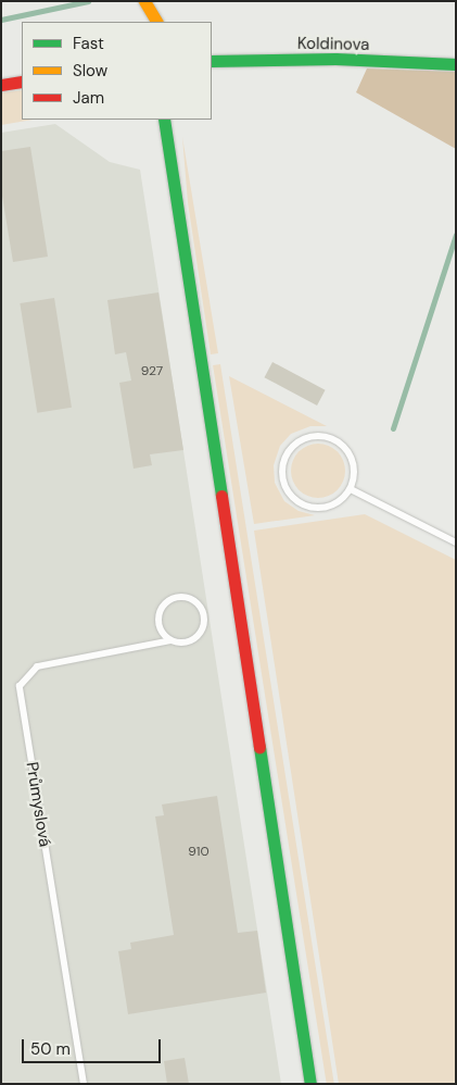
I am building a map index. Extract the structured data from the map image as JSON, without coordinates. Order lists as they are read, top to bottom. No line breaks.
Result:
{"streets":{"main road":["Koldinova"],"lane":["Průmyslová"]},"house_numbers":["927","910"],"legend":["Fast","Slow","Jam"],"scale_bar":"50 m"}
